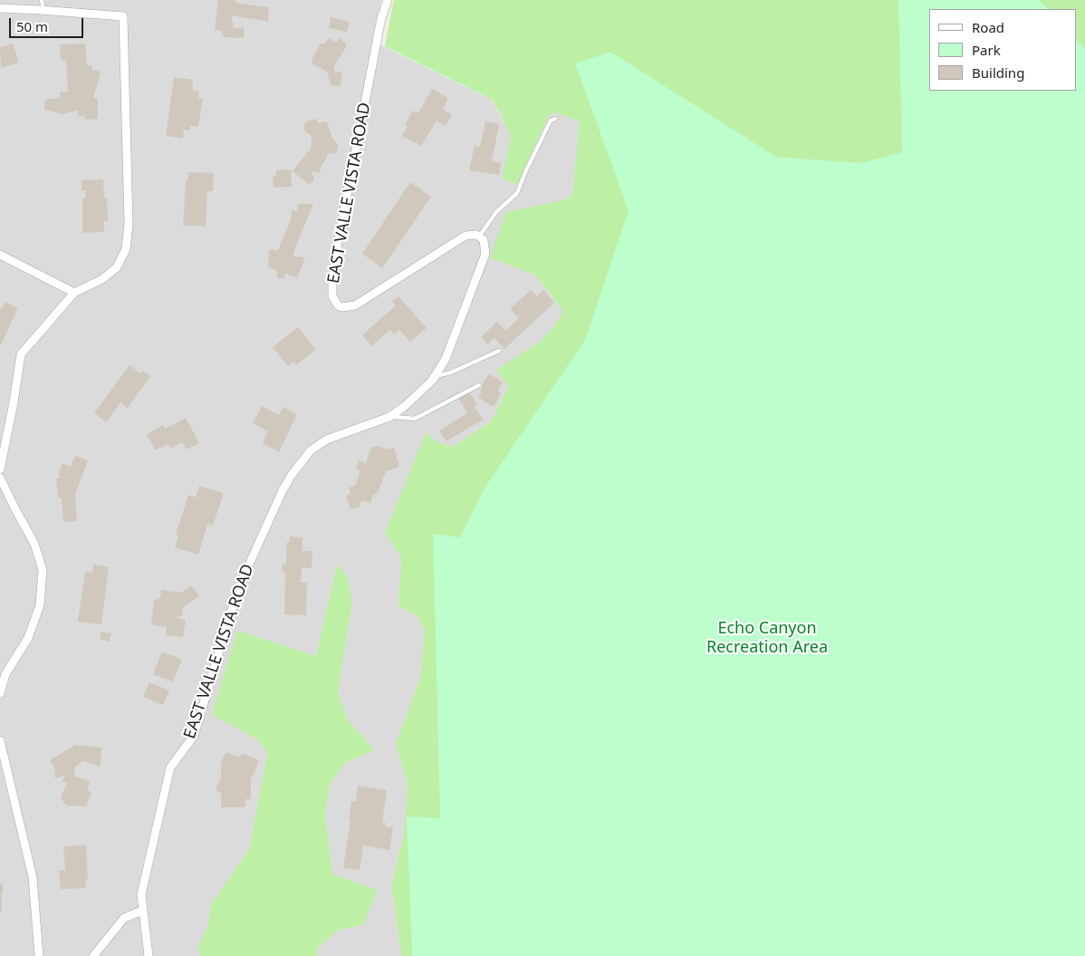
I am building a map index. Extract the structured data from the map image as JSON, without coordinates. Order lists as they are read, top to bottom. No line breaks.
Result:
{"streets":{"street":["EAST VALLE VISTA ROAD"]},"parks":["Echo Canyon Recreation Area"],"legend":["Road","Park","Building"],"scale_bar":"50 m"}
